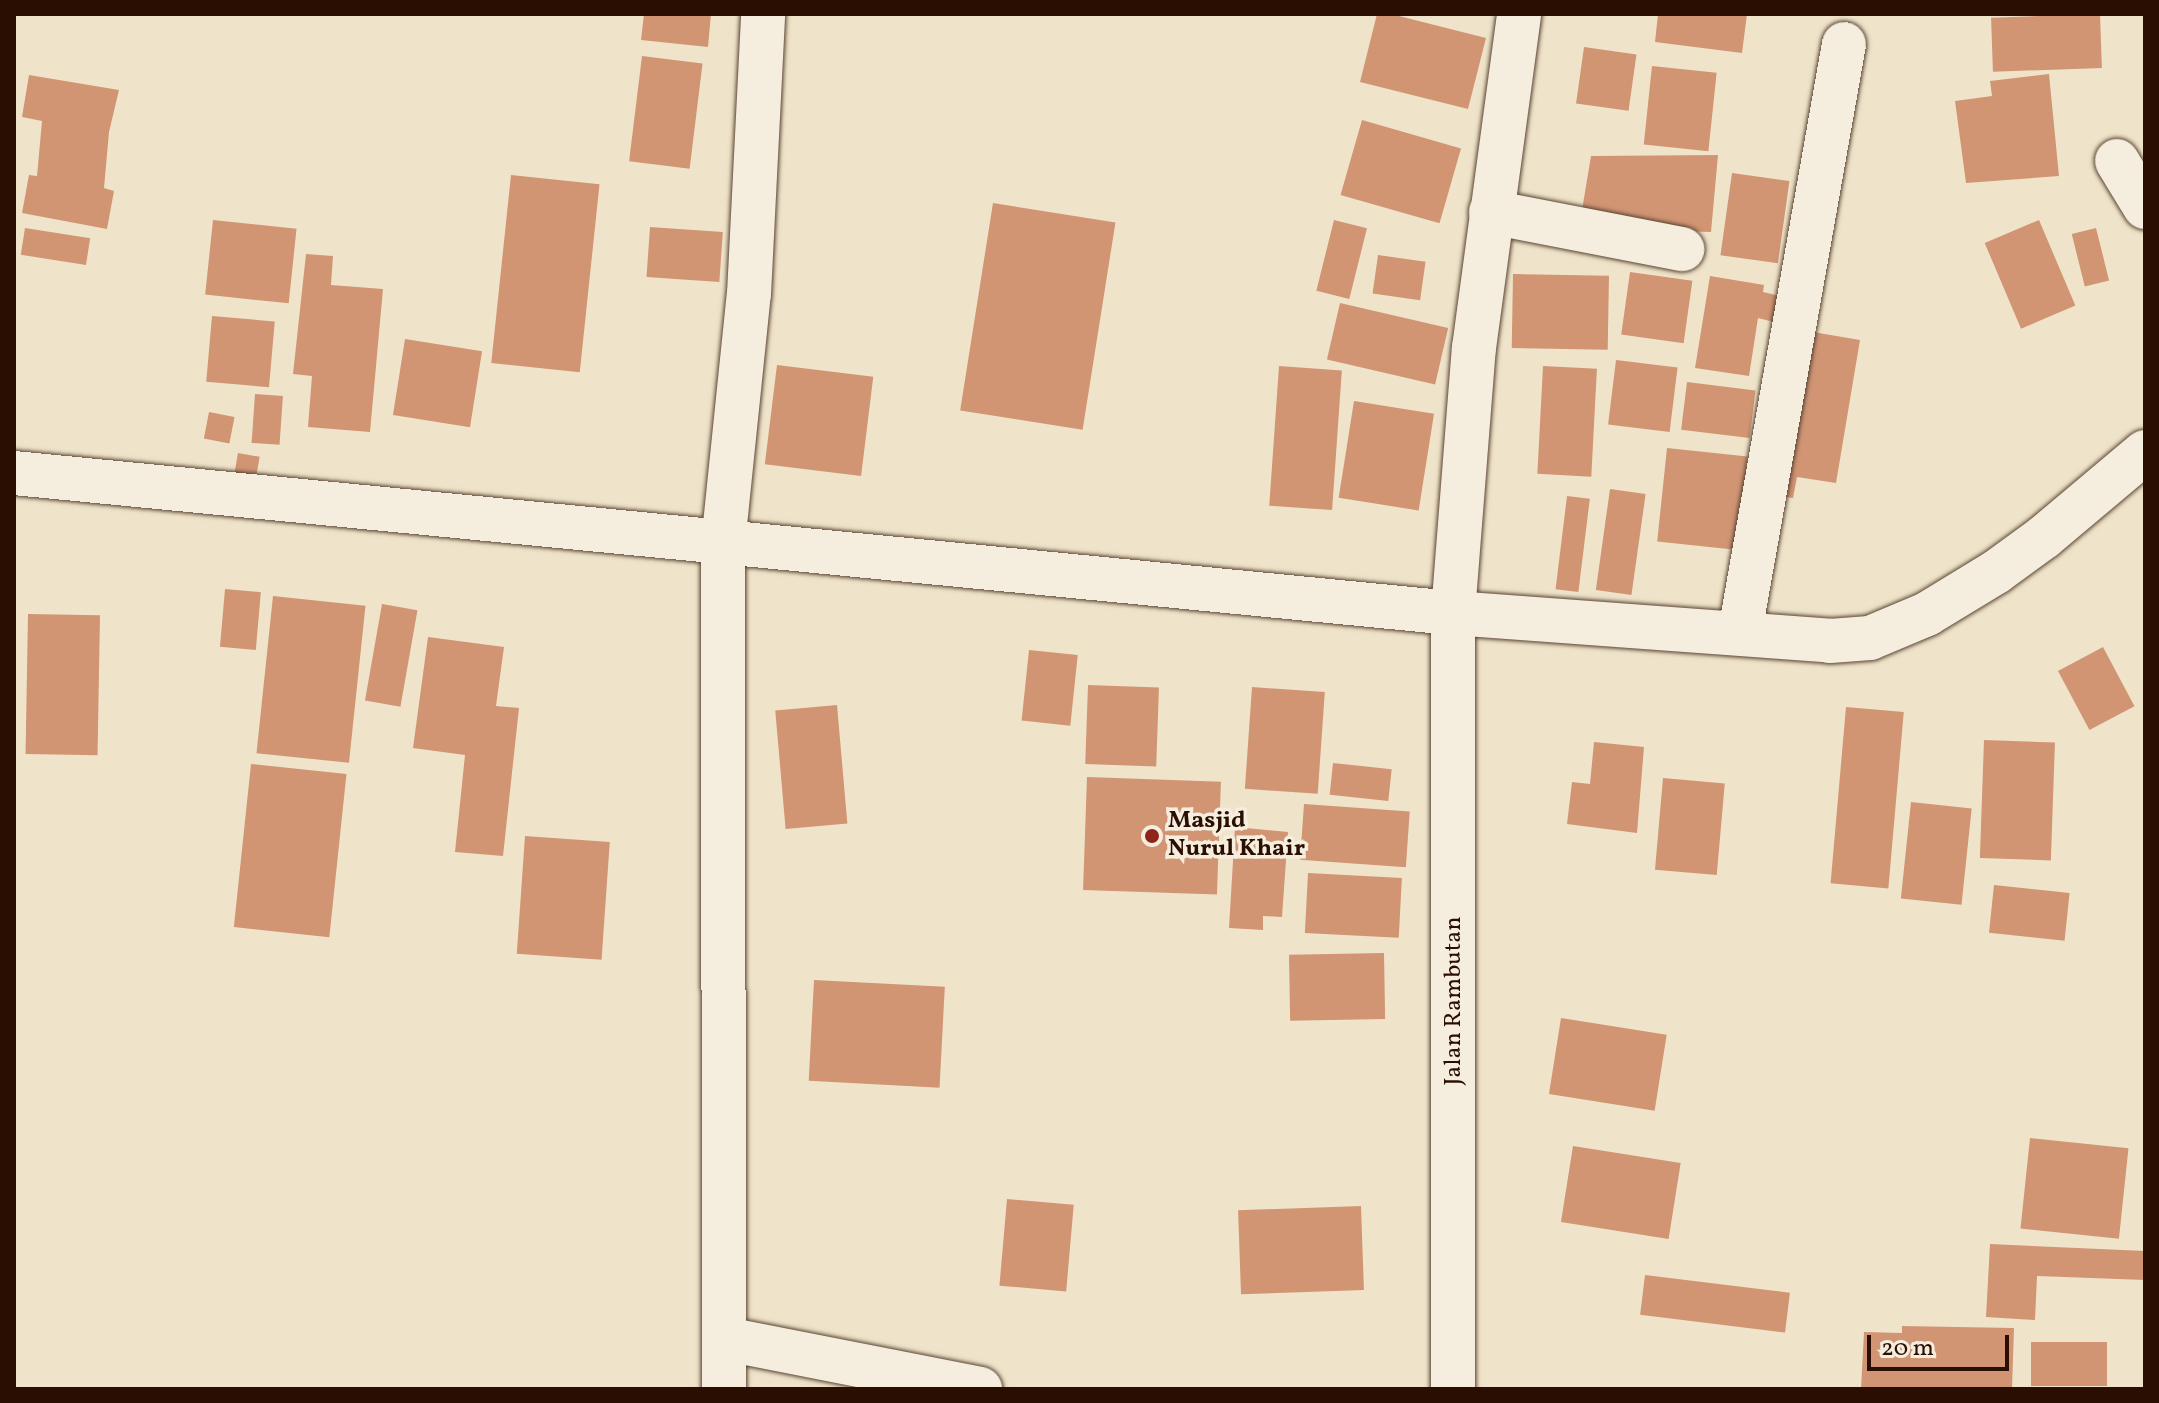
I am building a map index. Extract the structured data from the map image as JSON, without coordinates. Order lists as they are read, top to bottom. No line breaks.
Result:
{"streets":{"street":["Jalan Rambutan"]},"places":["Masjid Nurul Khair"],"scale_bar":"20 m"}
